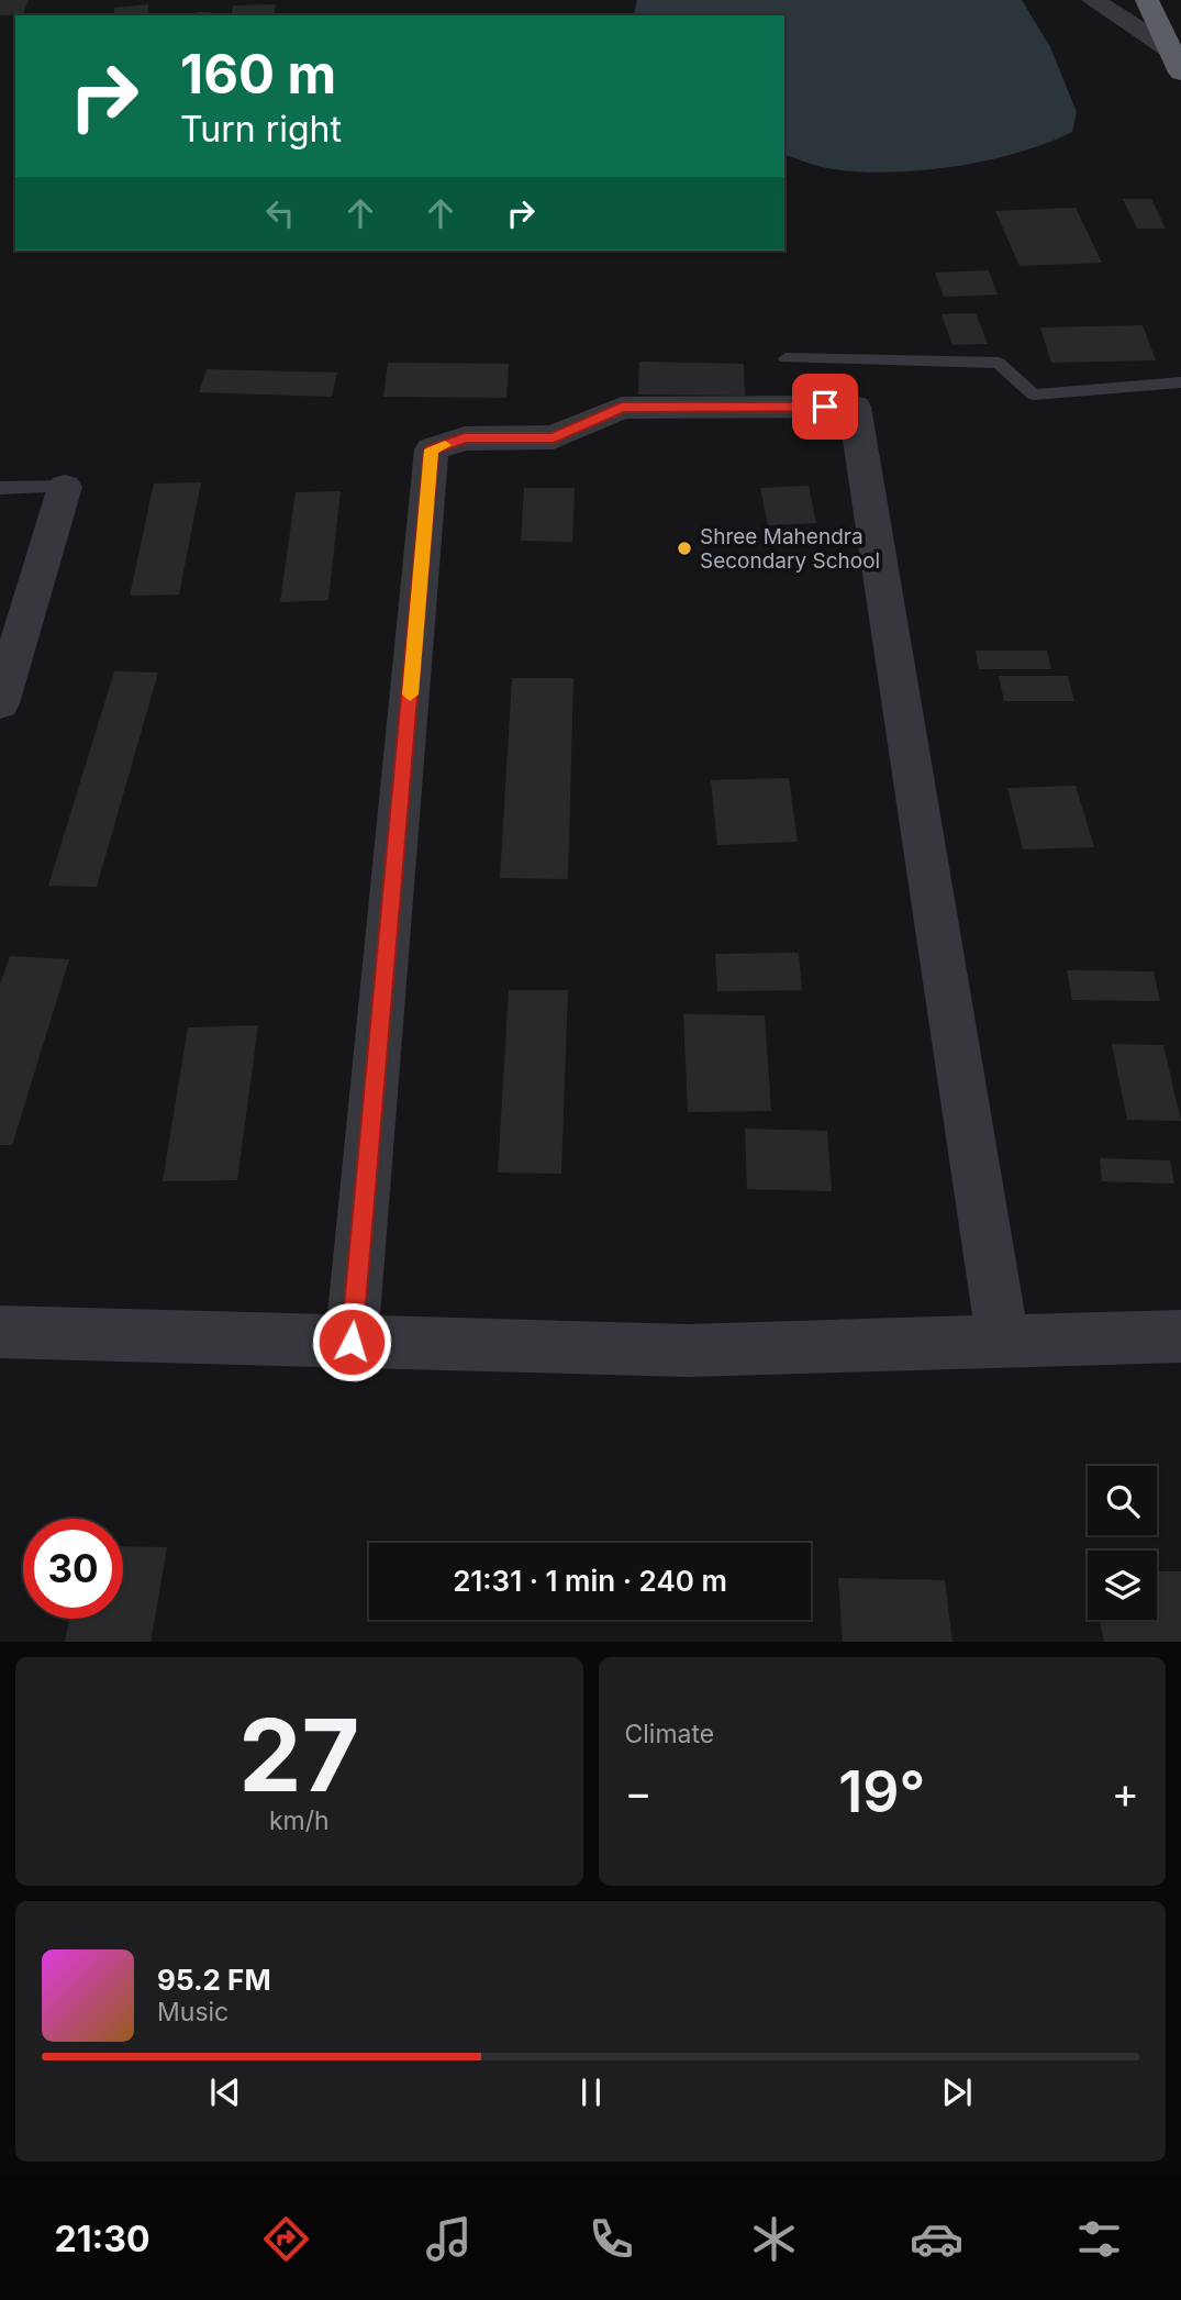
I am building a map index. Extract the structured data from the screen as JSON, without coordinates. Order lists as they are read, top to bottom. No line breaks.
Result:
{"places":["Shree Mahendra Secondary School"],"page":{"turn":["160 m","Turn right"],"limit":"30","trip":"21:31 · 1 min · 240 m","tile":[["27","km/h"],"Climate"],"heat":["−","19°","+"],"song":["95.2 FM","Music"],"tabs":"21:30"}}
